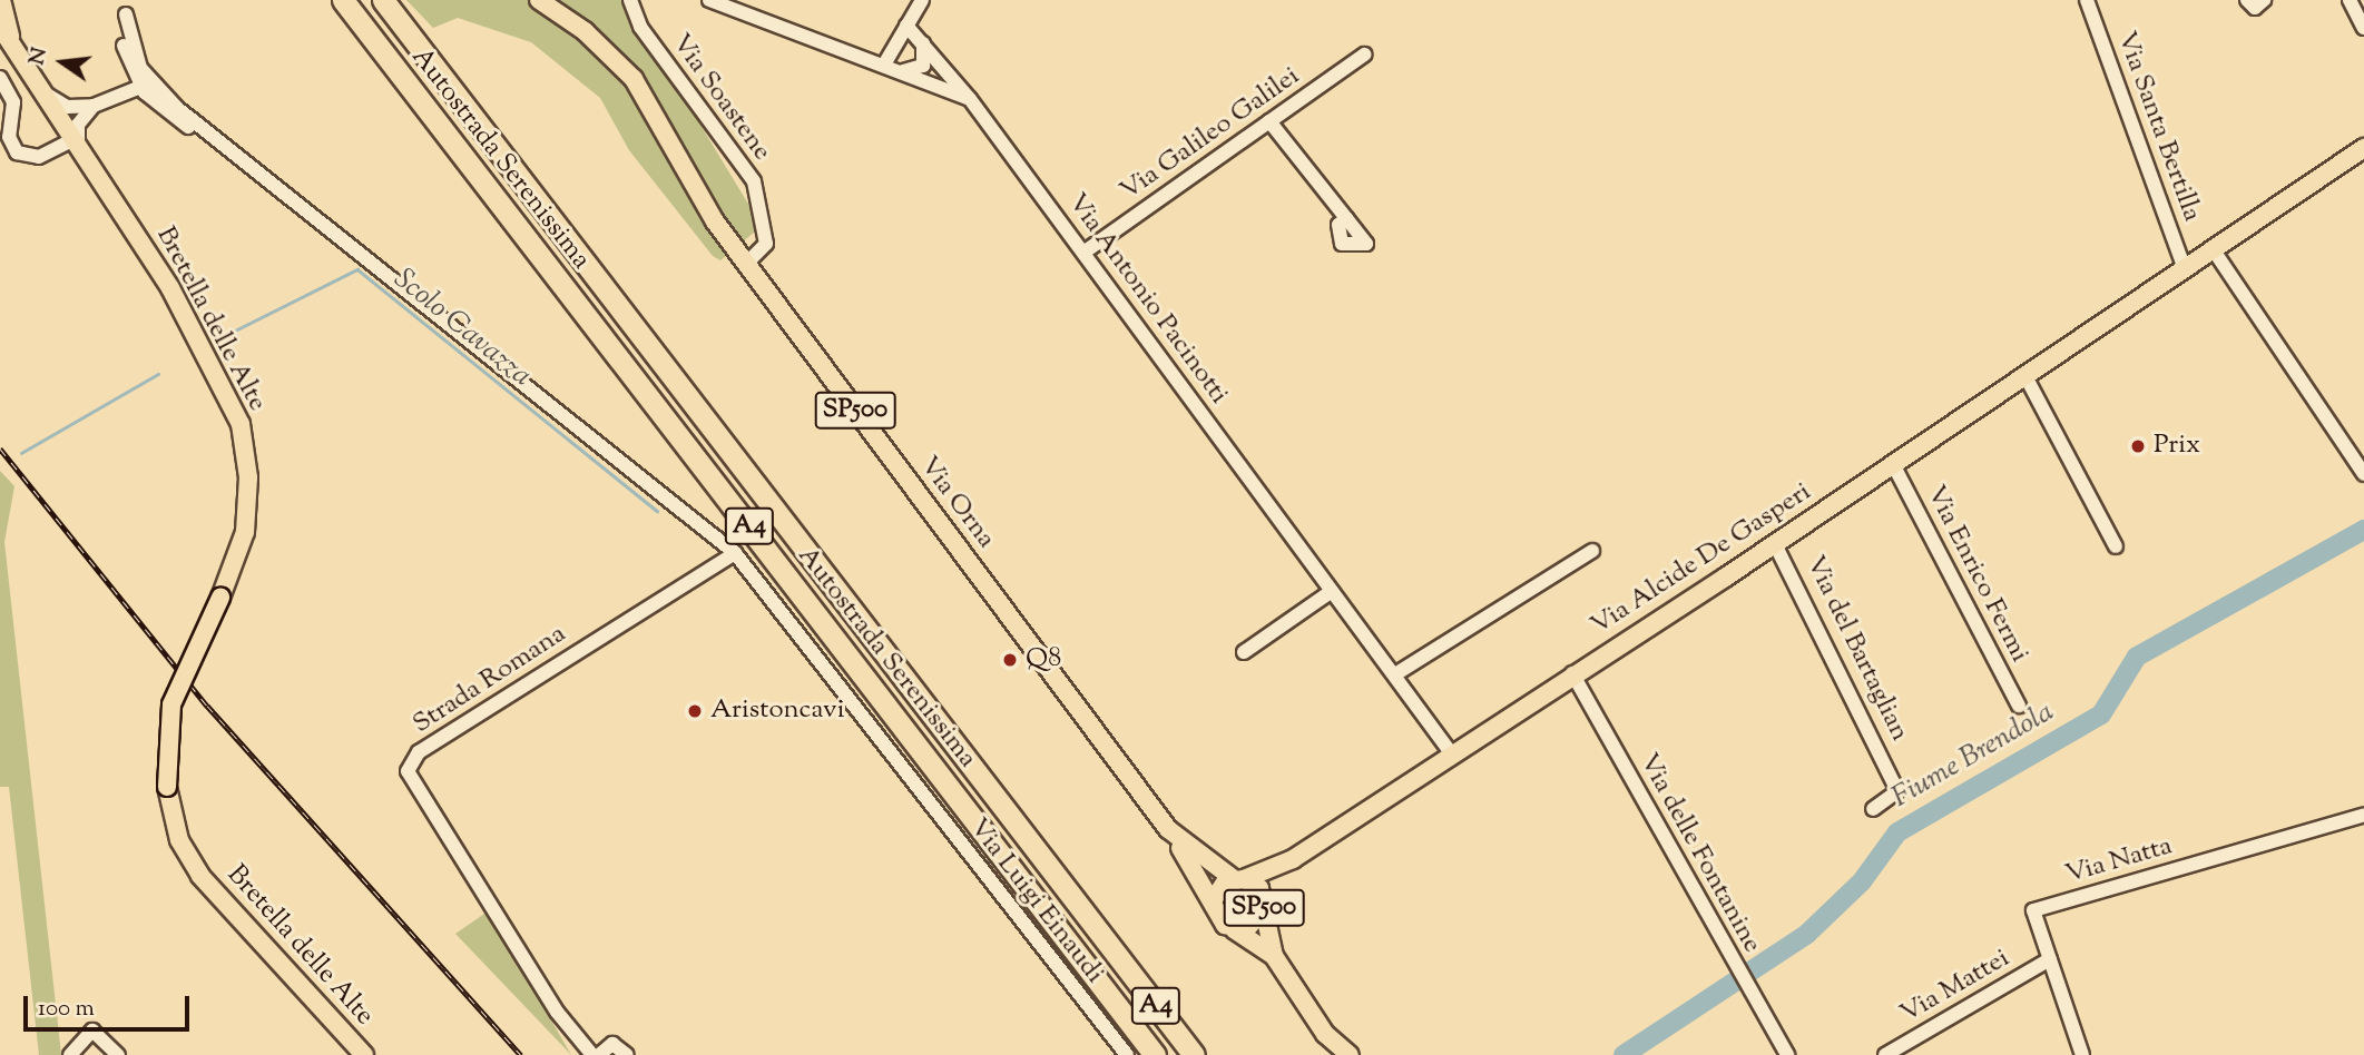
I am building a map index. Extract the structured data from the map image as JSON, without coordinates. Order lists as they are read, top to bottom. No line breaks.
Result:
{"streets":{"highway":["Autostrada Serenissima","A4"],"main road":["Bretella delle Alte","SP500","Via Orna","Via Alcide De Gasperi"],"street":["Via Soastene","Via Santa Bertilla","Via Galileo Galilei","Via Antonio Pacinotti","Via Enrico Fermi","Via del Bartaglian","Strada Romana","Via delle Fontanine","Via Natta","Via Luigi Einaudi","Via Mattei"]},"crossings":[["Via Soastene","Via Orna"],["Via Santa Bertilla","Via Alcide De Gasperi"],["Via Galileo Galilei","Via Antonio Pacinotti"],["Via Antonio Pacinotti","Via Alcide De Gasperi"],["SP500","Via Orna"],["SP500","Via Alcide De Gasperi"],["Via Orna","Via Alcide De Gasperi"],["Via Alcide De Gasperi","Via Enrico Fermi"],["Via Alcide De Gasperi","Via del Bartaglian"],["Via Alcide De Gasperi","Via delle Fontanine"],["Strada Romana","Via Luigi Einaudi"],["Via Natta","Via Mattei"]],"water":["Scolo Cavazza","Fiume Brendola"],"places":["Prix","Q8","Aristoncavi"],"scale_bar":"100 m","north":"left"}
